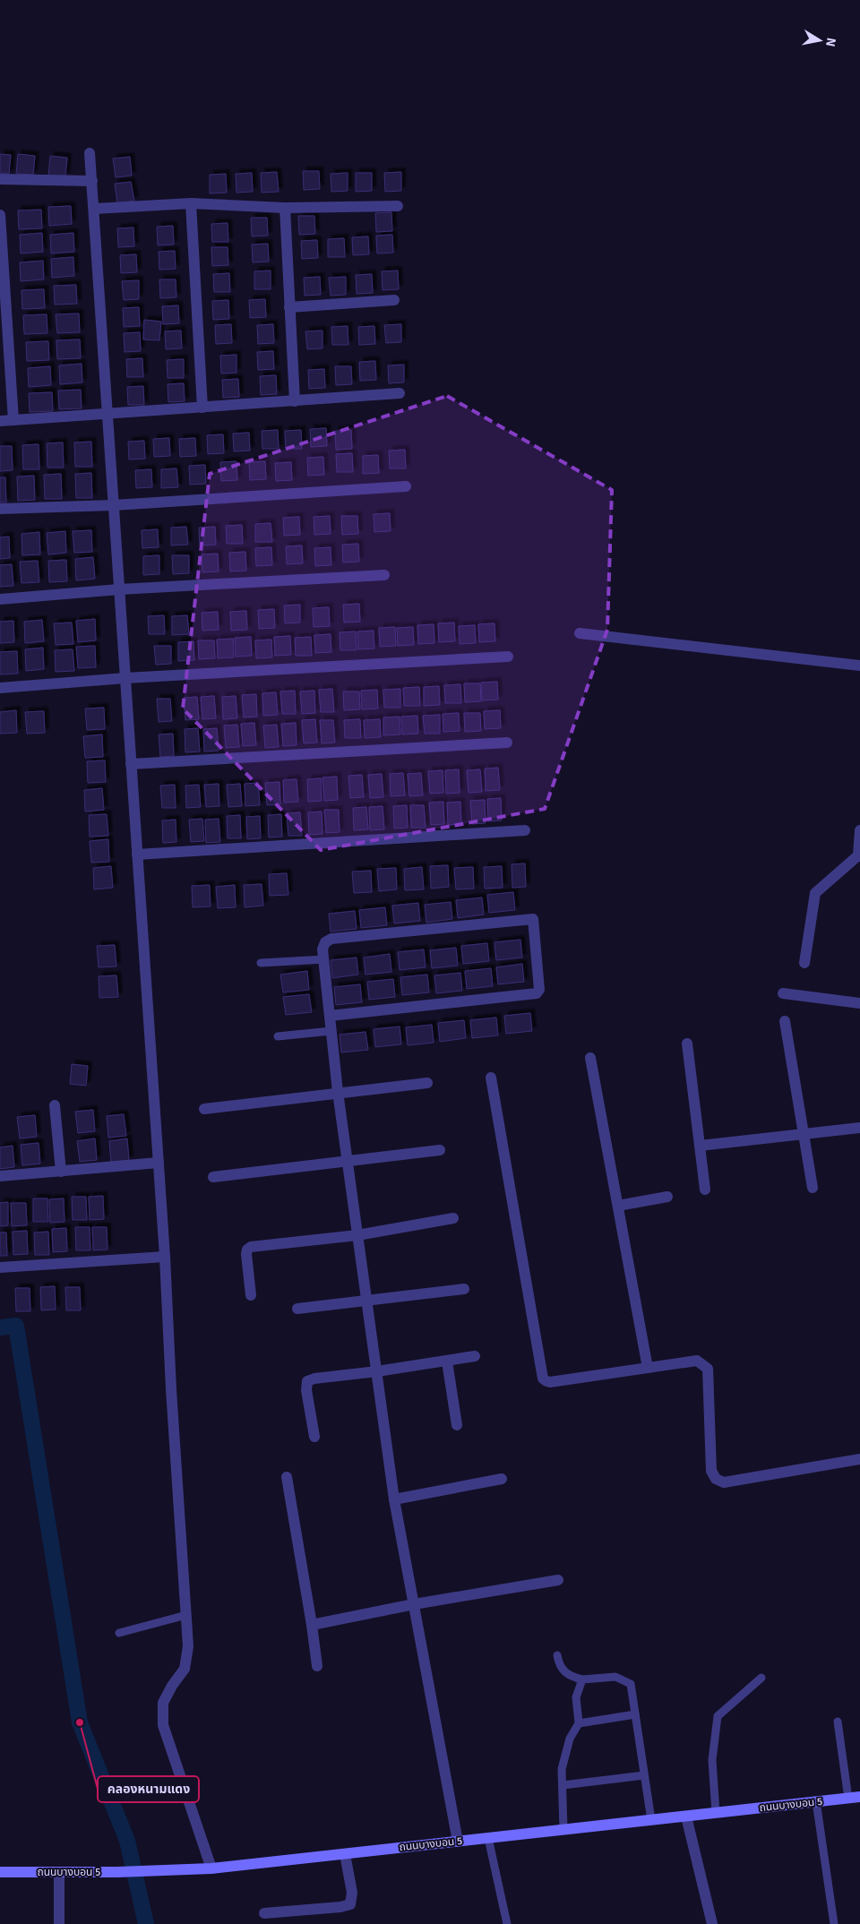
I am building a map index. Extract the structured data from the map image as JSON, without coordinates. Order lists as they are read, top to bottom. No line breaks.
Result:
{"streets":{"main road":["ถนนบางบอน 5"]},"places":["คลองหนามแดง"],"north":"right"}
